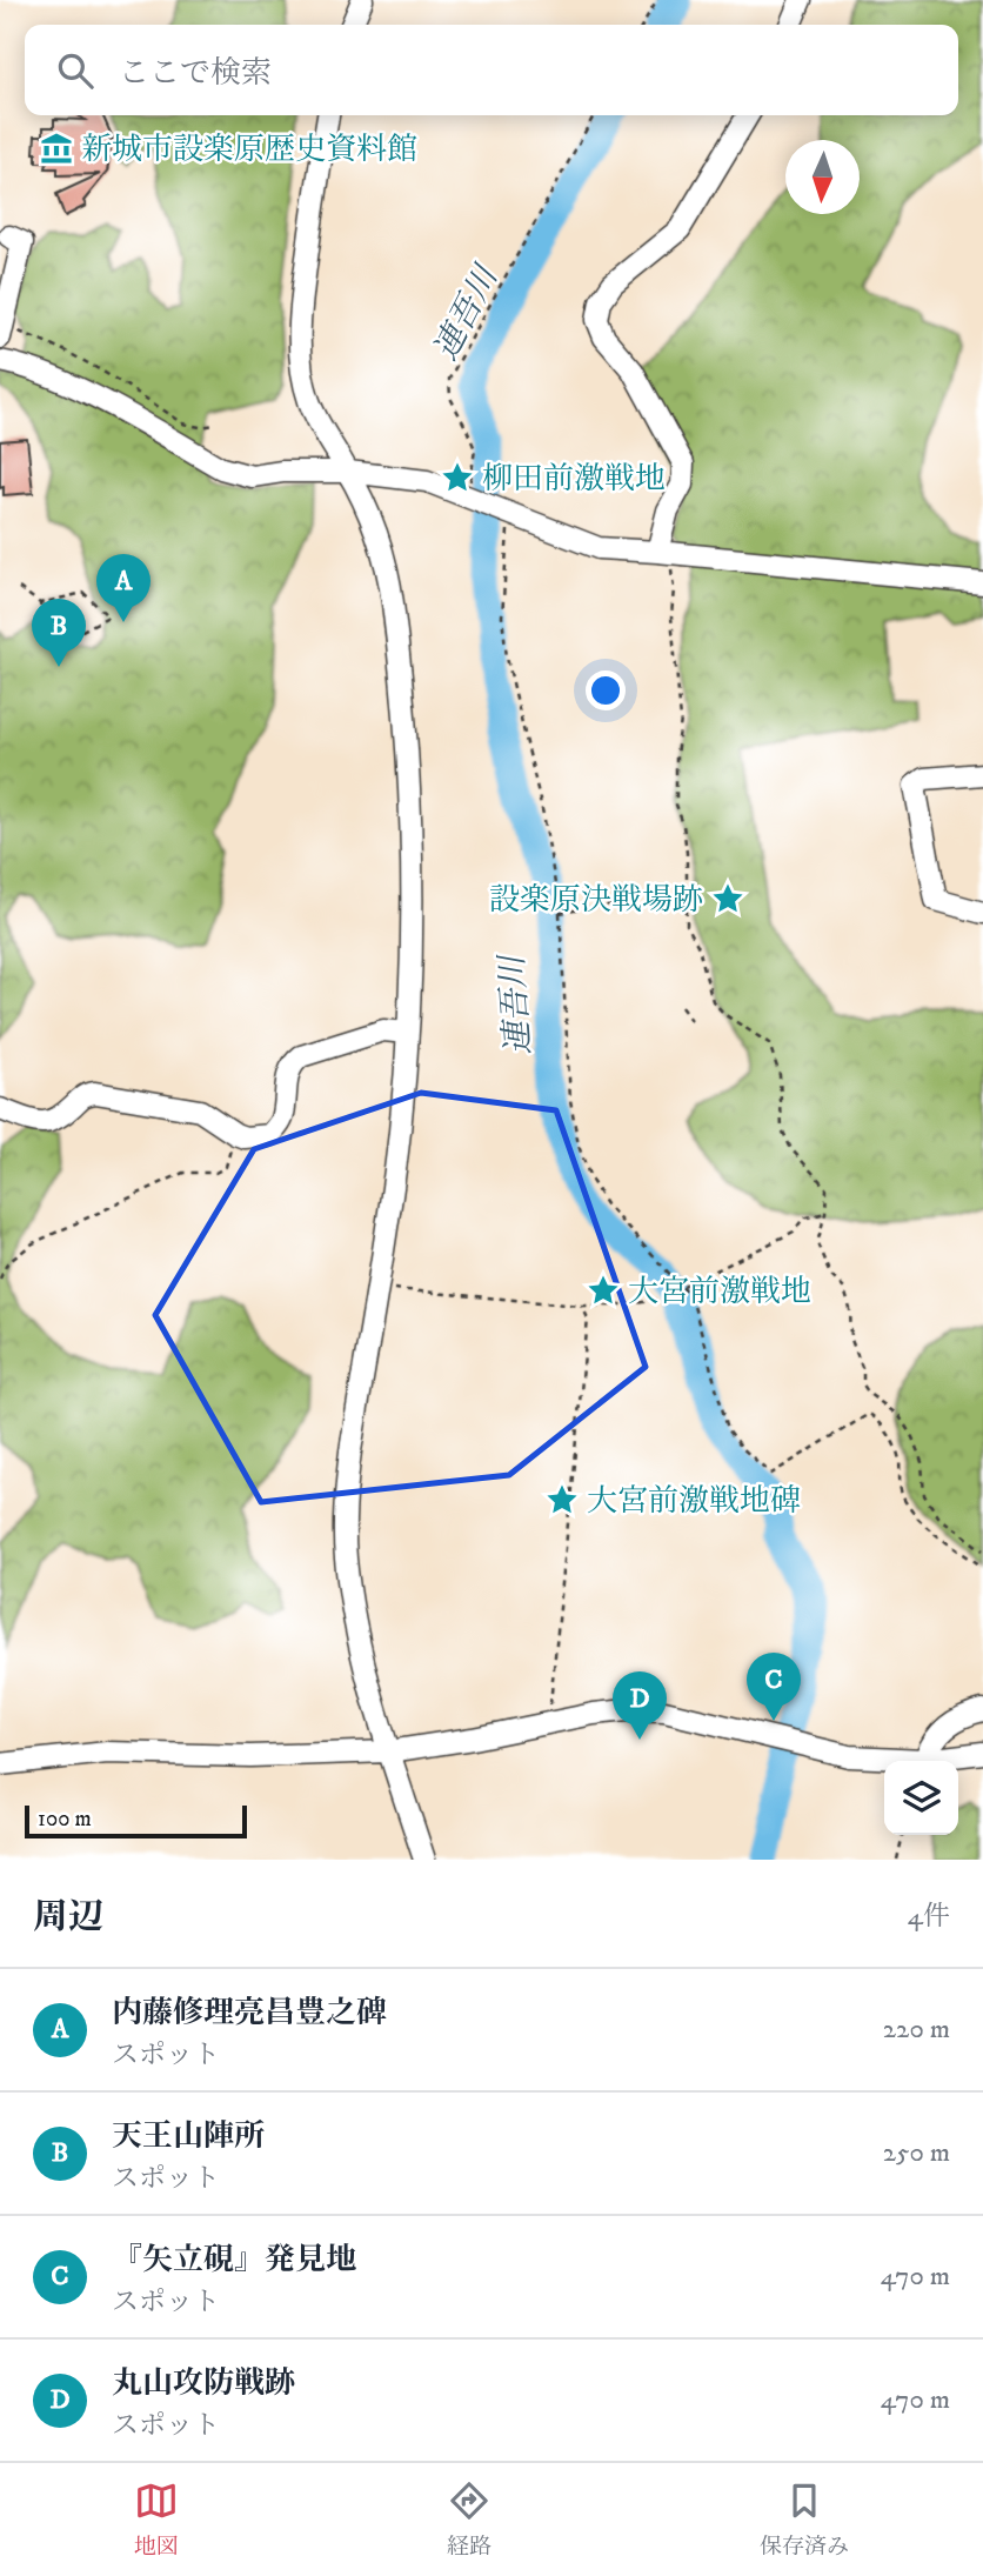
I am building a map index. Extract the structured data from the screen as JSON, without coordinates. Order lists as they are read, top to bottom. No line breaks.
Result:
{"water":["連吾川"],"places":{"museum":["新城市設楽原歴史資料館"],"place":["柳田前激戦地","設楽原決戦場跡","大宮前激戦地","大宮前激戦地碑"]},"scale_bar":"100 m","north":"bottom","page":{"search":"ここで検索","pins":["A","B","C","D"],"scale":"100 m","heading":["周辺","4件"],"list":[{"mark":"A","name":"内藤修理亮昌豊之碑","note":"スポット","value":"220 m"},{"mark":"B","name":"天王山陣所","note":"スポット","value":"250 m"},{"mark":"C","name":"『矢立硯』発見地","note":"スポット","value":"470 m"},{"mark":"D","name":"丸山攻防戦跡","note":"スポット","value":"470 m"}],"nav":["地図","経路","保存済み"]}}
